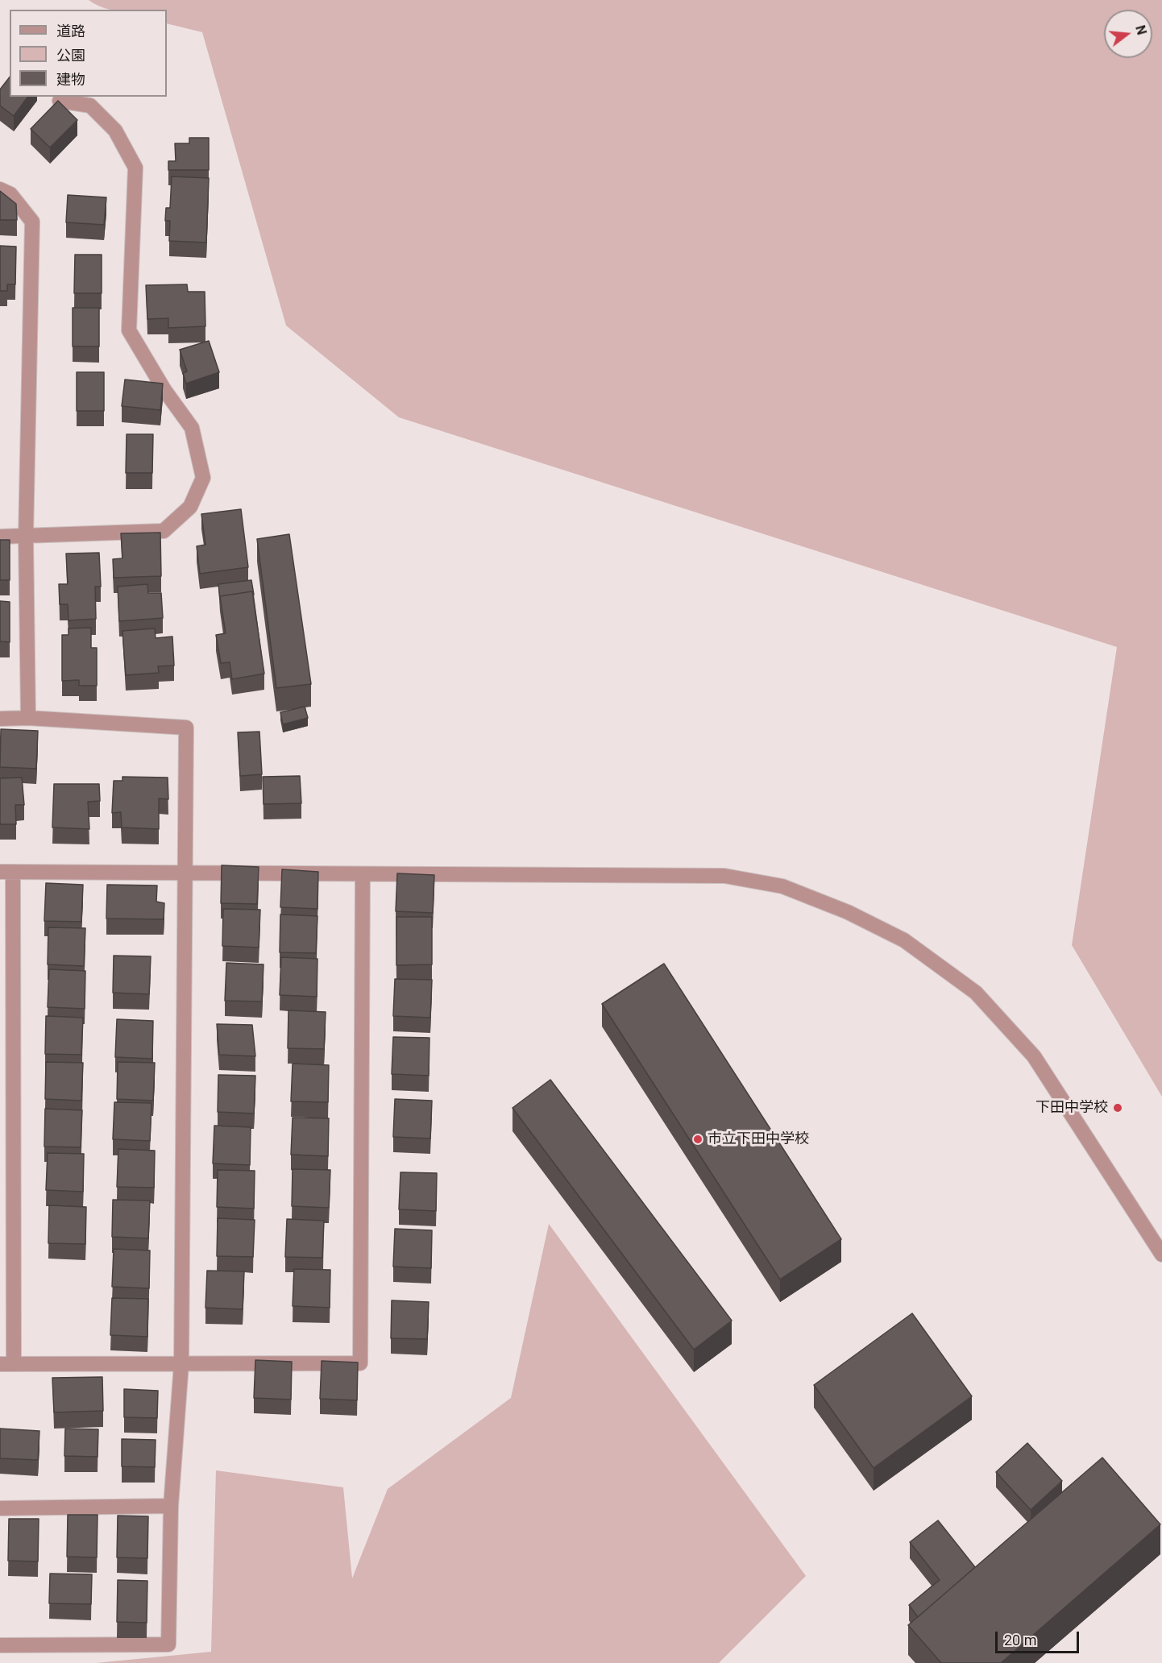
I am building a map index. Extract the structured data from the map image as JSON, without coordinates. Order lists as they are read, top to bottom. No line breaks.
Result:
{"places":["下田中学校","市立下田中学校"],"legend":["道路","公園","建物"],"scale_bar":"20 m","north":"right"}
